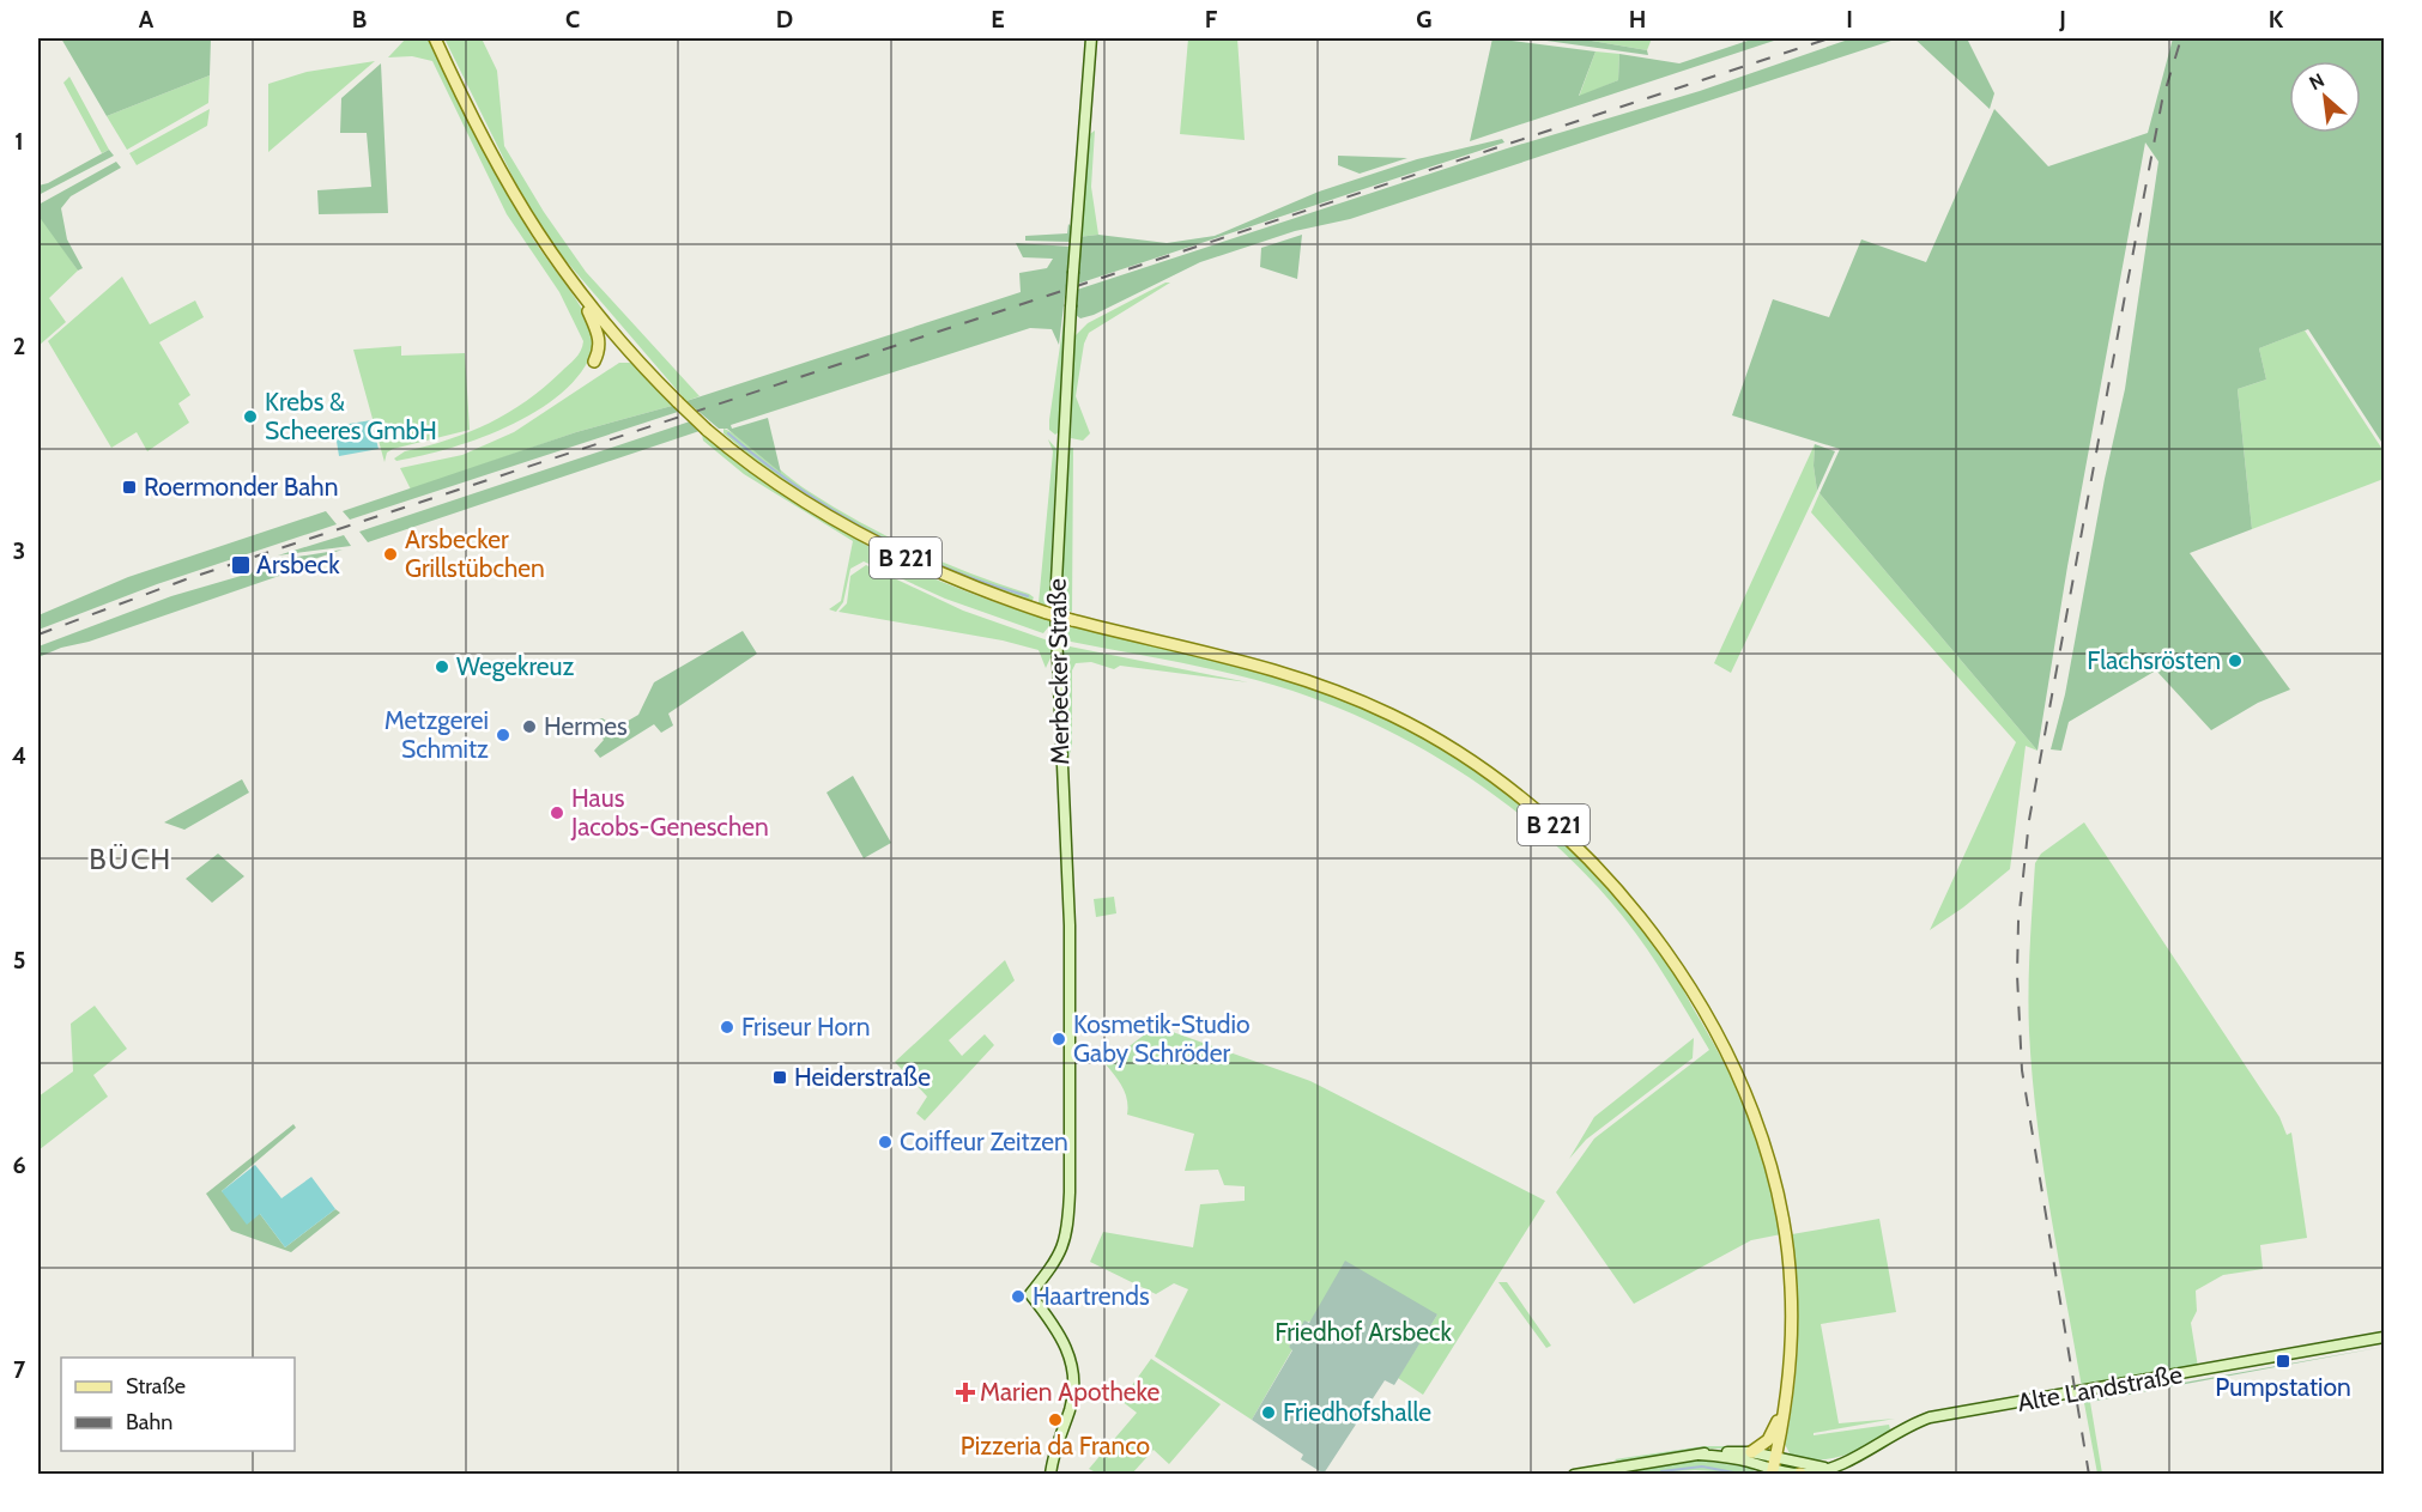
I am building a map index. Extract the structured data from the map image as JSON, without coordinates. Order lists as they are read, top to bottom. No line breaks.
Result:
{"streets":{"main road":["B 221","Merbecker Straße","Alte Landstraße"]},"crossings":[["B 221","Alte Landstraße"]],"districts":["BÜCH"],"parks":["Friedhof Arsbeck"],"places":{"other":["Krebs & Scheeres GmbH","Arsbecker Grillstübchen","Flachsrösten","Wegekreuz","Hermes","Metzgerei Schmitz","Haus Jacobs-Geneschen","Friseur Horn","Kosmetik-Studio Gaby Schröder","Coiffeur Zeitzen","Haartrends","Friedhofshalle","Pizzeria da Franco"],"transit":["Roermonder Bahn","Arsbeck","Heiderstraße","Pumpstation"],"health":["Marien Apotheke"]},"legend":["Straße","Bahn"],"north":"top left","grid":{"columns":["A","B","C","D","E","F","G","H","I","J","K"],"rows":["1","2","3","4","5","6","7"]}}
